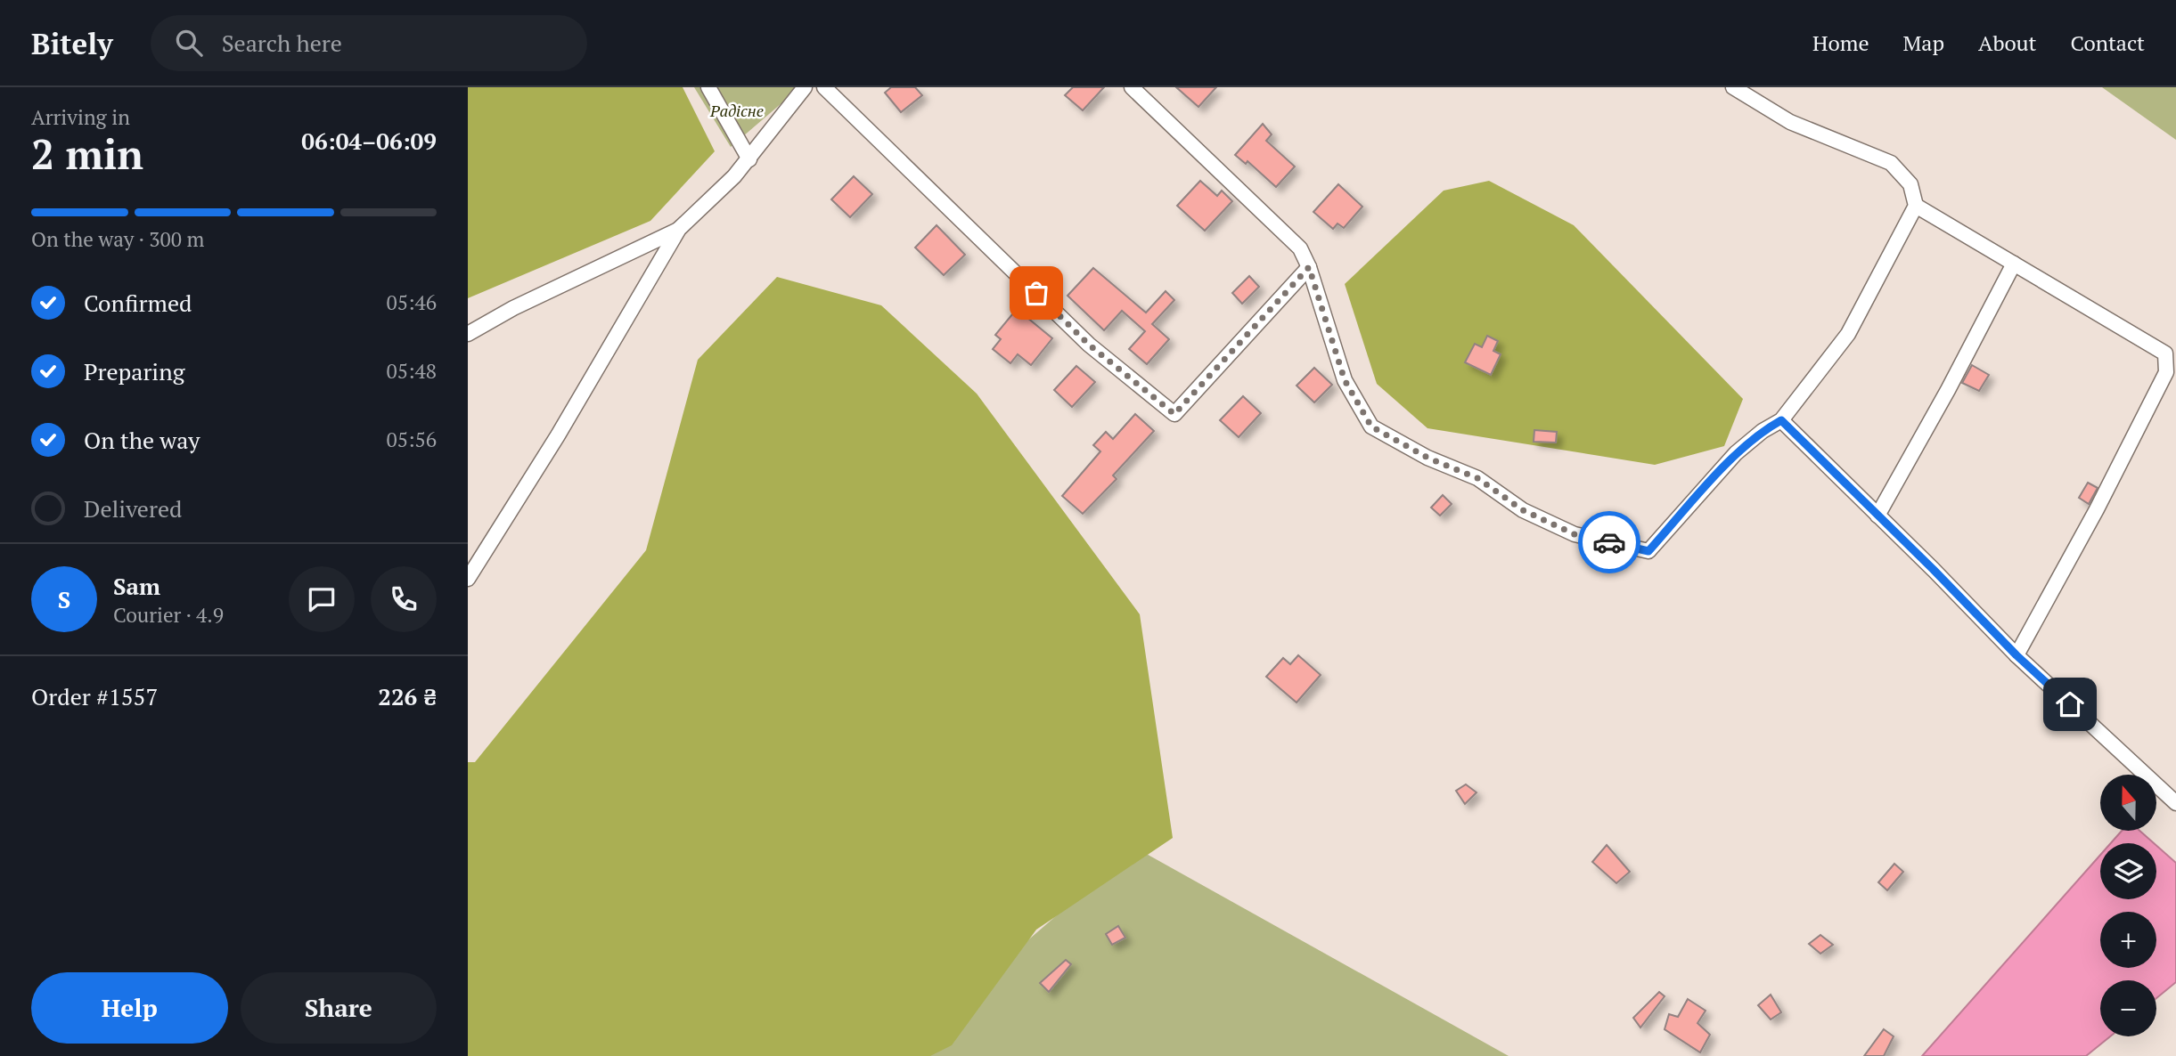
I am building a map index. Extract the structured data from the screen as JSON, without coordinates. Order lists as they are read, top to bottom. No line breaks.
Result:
{"parks":["Радісне"],"north":"top","page":{"header":"Bitely","search":"Search here","nav":["Home","Map","About","Contact"],"heading":["2 min","Arriving in","06:04–06:09"],"panel":["Sam","Courier · 4.9","Order #1557","226 ₴"],"bar":"On the way · 300 m","list":[["Confirmed","05:46"],["Preparing","05:48"],["On the way","05:56"],"Delivered"],"round":"S","map_buttons":["+","−"],"buttons":["Help","Share"]}}
